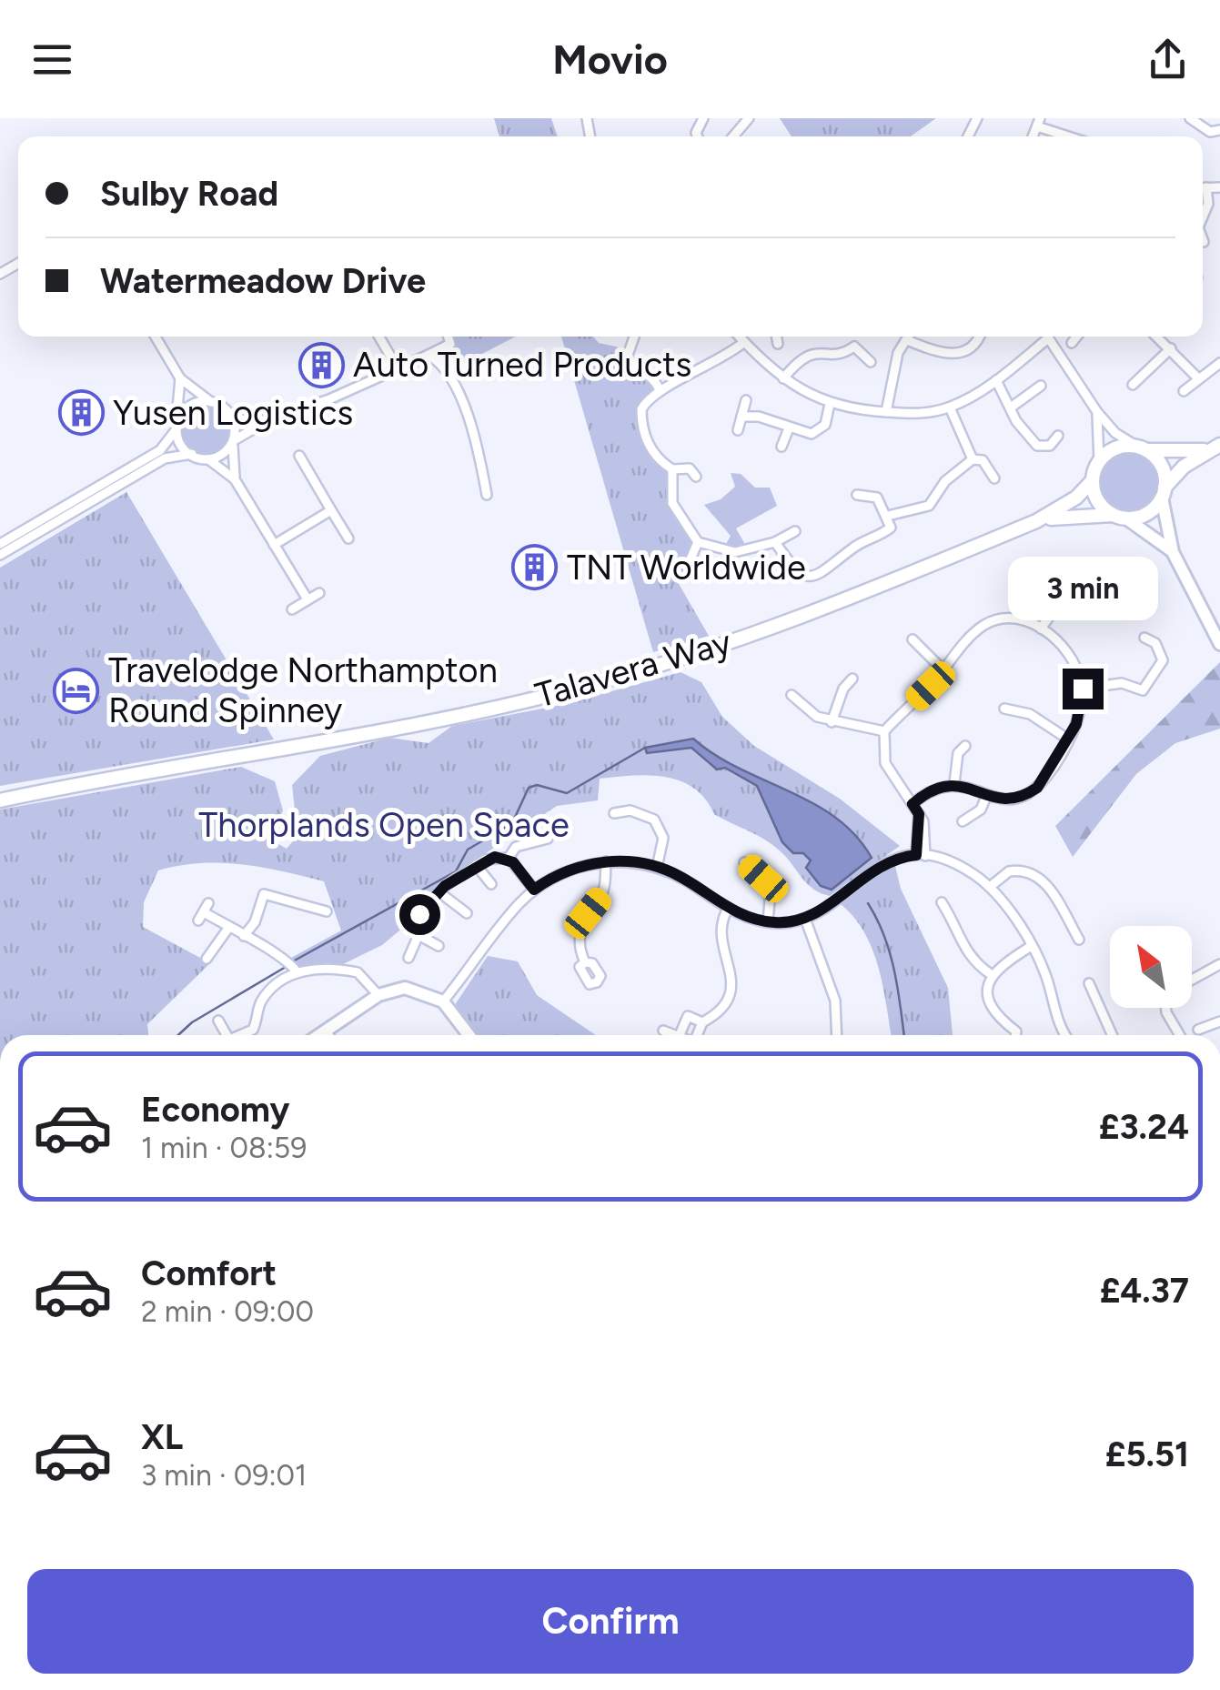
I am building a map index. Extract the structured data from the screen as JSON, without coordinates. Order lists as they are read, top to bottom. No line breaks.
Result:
{"streets":{"main road":["Talavera Way"]},"parks":["Thorplands Open Space"],"places":{"building":["Auto Turned Products","Yusen Logistics","TNT Worldwide"],"hotel":["Travelodge Northampton Round Spinney"]},"north":"top left","page":{"header":"Movio","banner":["Sulby Road","Watermeadow Drive"],"bubble":"3 min","list":[{"name":"Economy","note":"1 min · 08:59","value":"£3.24"},{"name":"Comfort","note":"2 min · 09:00","value":"£4.37"},{"name":"XL","note":"3 min · 09:01","value":"£5.51"}],"buttons":"Confirm"}}
